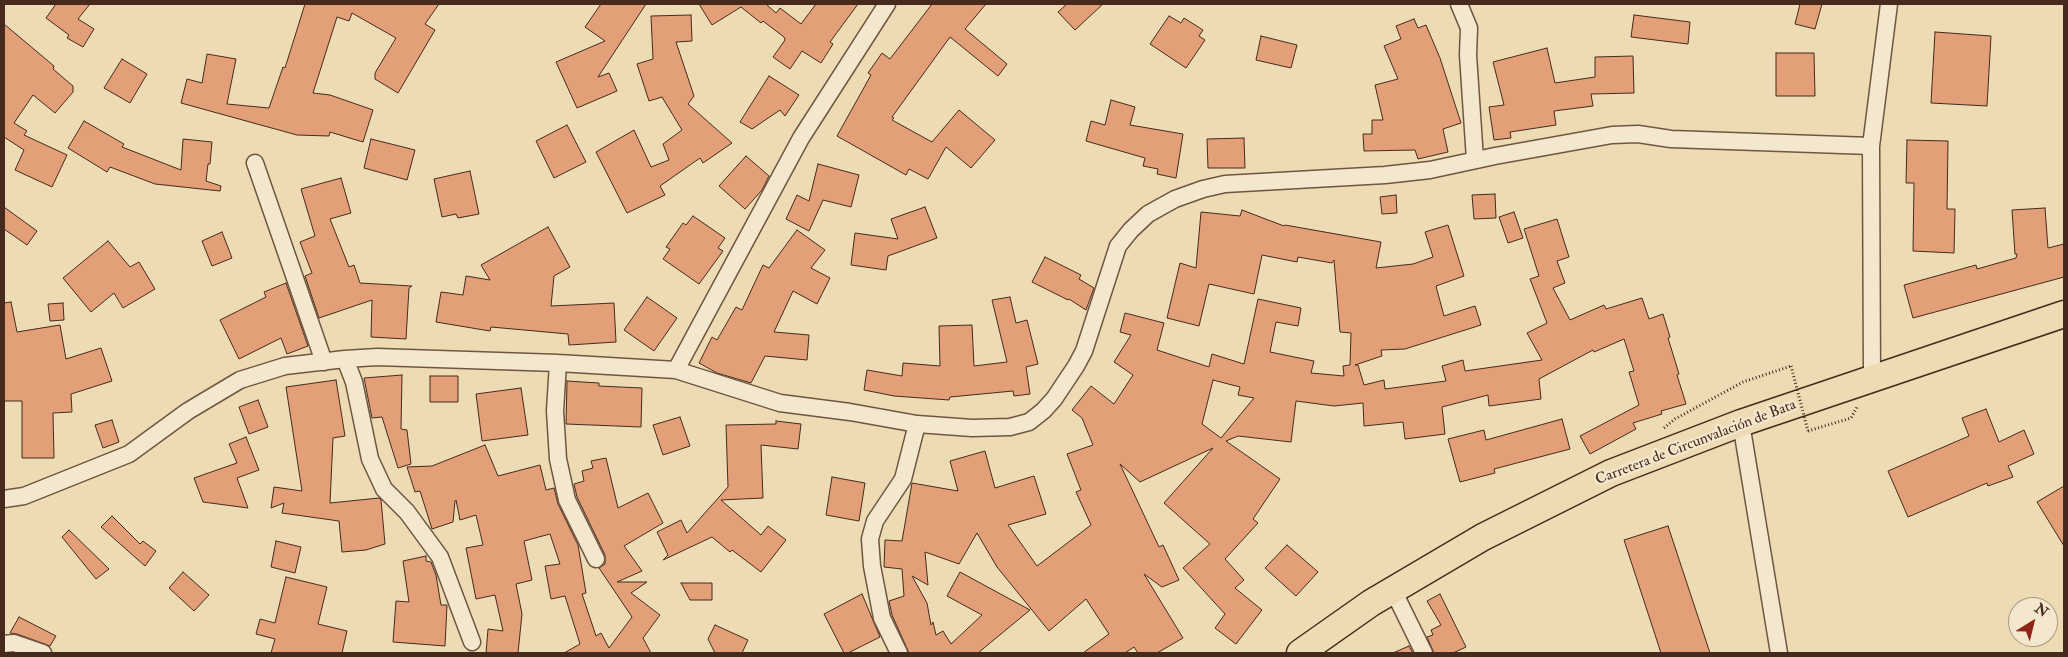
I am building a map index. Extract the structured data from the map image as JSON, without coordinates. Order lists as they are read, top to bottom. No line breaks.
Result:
{"streets":{"main road":["Carretera de Circunvalación de Bata"]},"north":"top right"}
